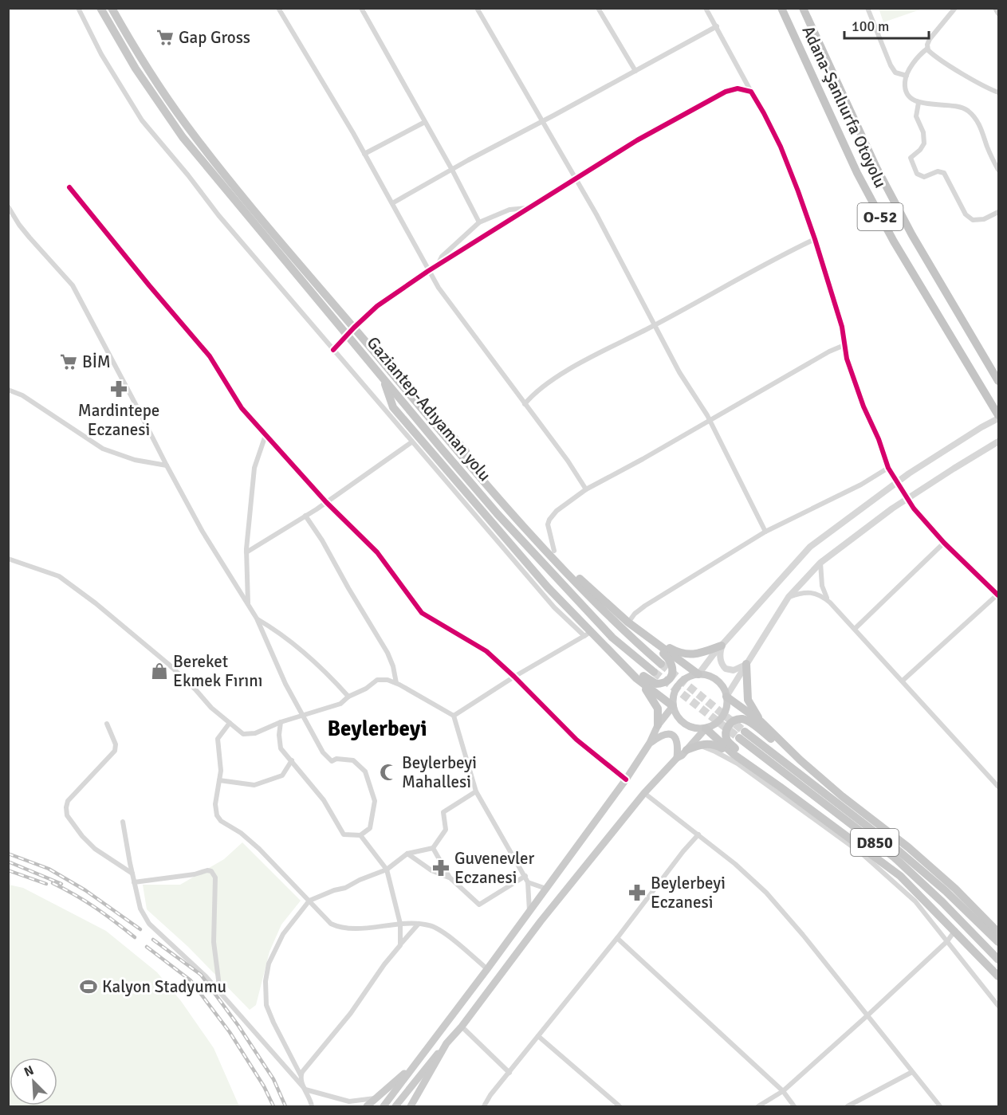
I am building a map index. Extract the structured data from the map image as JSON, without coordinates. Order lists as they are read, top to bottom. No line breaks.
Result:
{"streets":{"highway":["Adana-Şanlıurfa Otoyolu","O-52","Gaziantep-Adıyaman yolu","D850"]},"districts":["Beylerbeyi"],"places":{"supermarket":["Gap Gross","BİM"],"pharmacy":["Mardintepe Eczanesi","Guvenevler Eczanesi","Beylerbeyi Eczanesi"],"shop":["Bereket Ekmek Fırını"],"mosque":["Beylerbeyi Mahallesi"],"sports":["Kalyon Stadyumu"]},"scale_bar":"100 m","north":"top left"}
